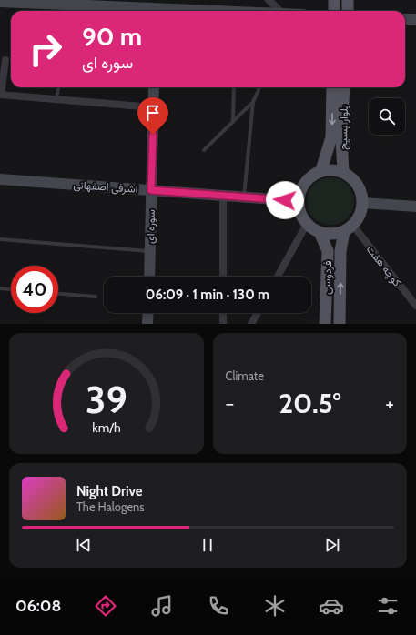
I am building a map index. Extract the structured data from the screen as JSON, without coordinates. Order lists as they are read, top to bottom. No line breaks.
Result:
{"streets":{"main road":["بلوار بسیج","فردوسی"],"street":["اشرفی اصفهانی","سوره ای","کوچه هفت"]},"crossings":[["بلوار بسیج","اشرفی اصفهانی"],["بلوار بسیج","کوچه هفت"],["بلوار بسیج","فردوسی"],["اشرفی اصفهانی","سوره ای"],["اشرفی اصفهانی","کوچه هفت"],["اشرفی اصفهانی","فردوسی"],["کوچه هفت","فردوسی"]],"page":{"turn":["90 m","سوره ای"],"limit":"40","trip":"06:09 · 1 min · 130 m","tile":"Climate","heat":["−","20.5°","+"],"song":["Night Drive","The Halogens"],"tabs":"06:08","gauge":["39","km/h"]}}
